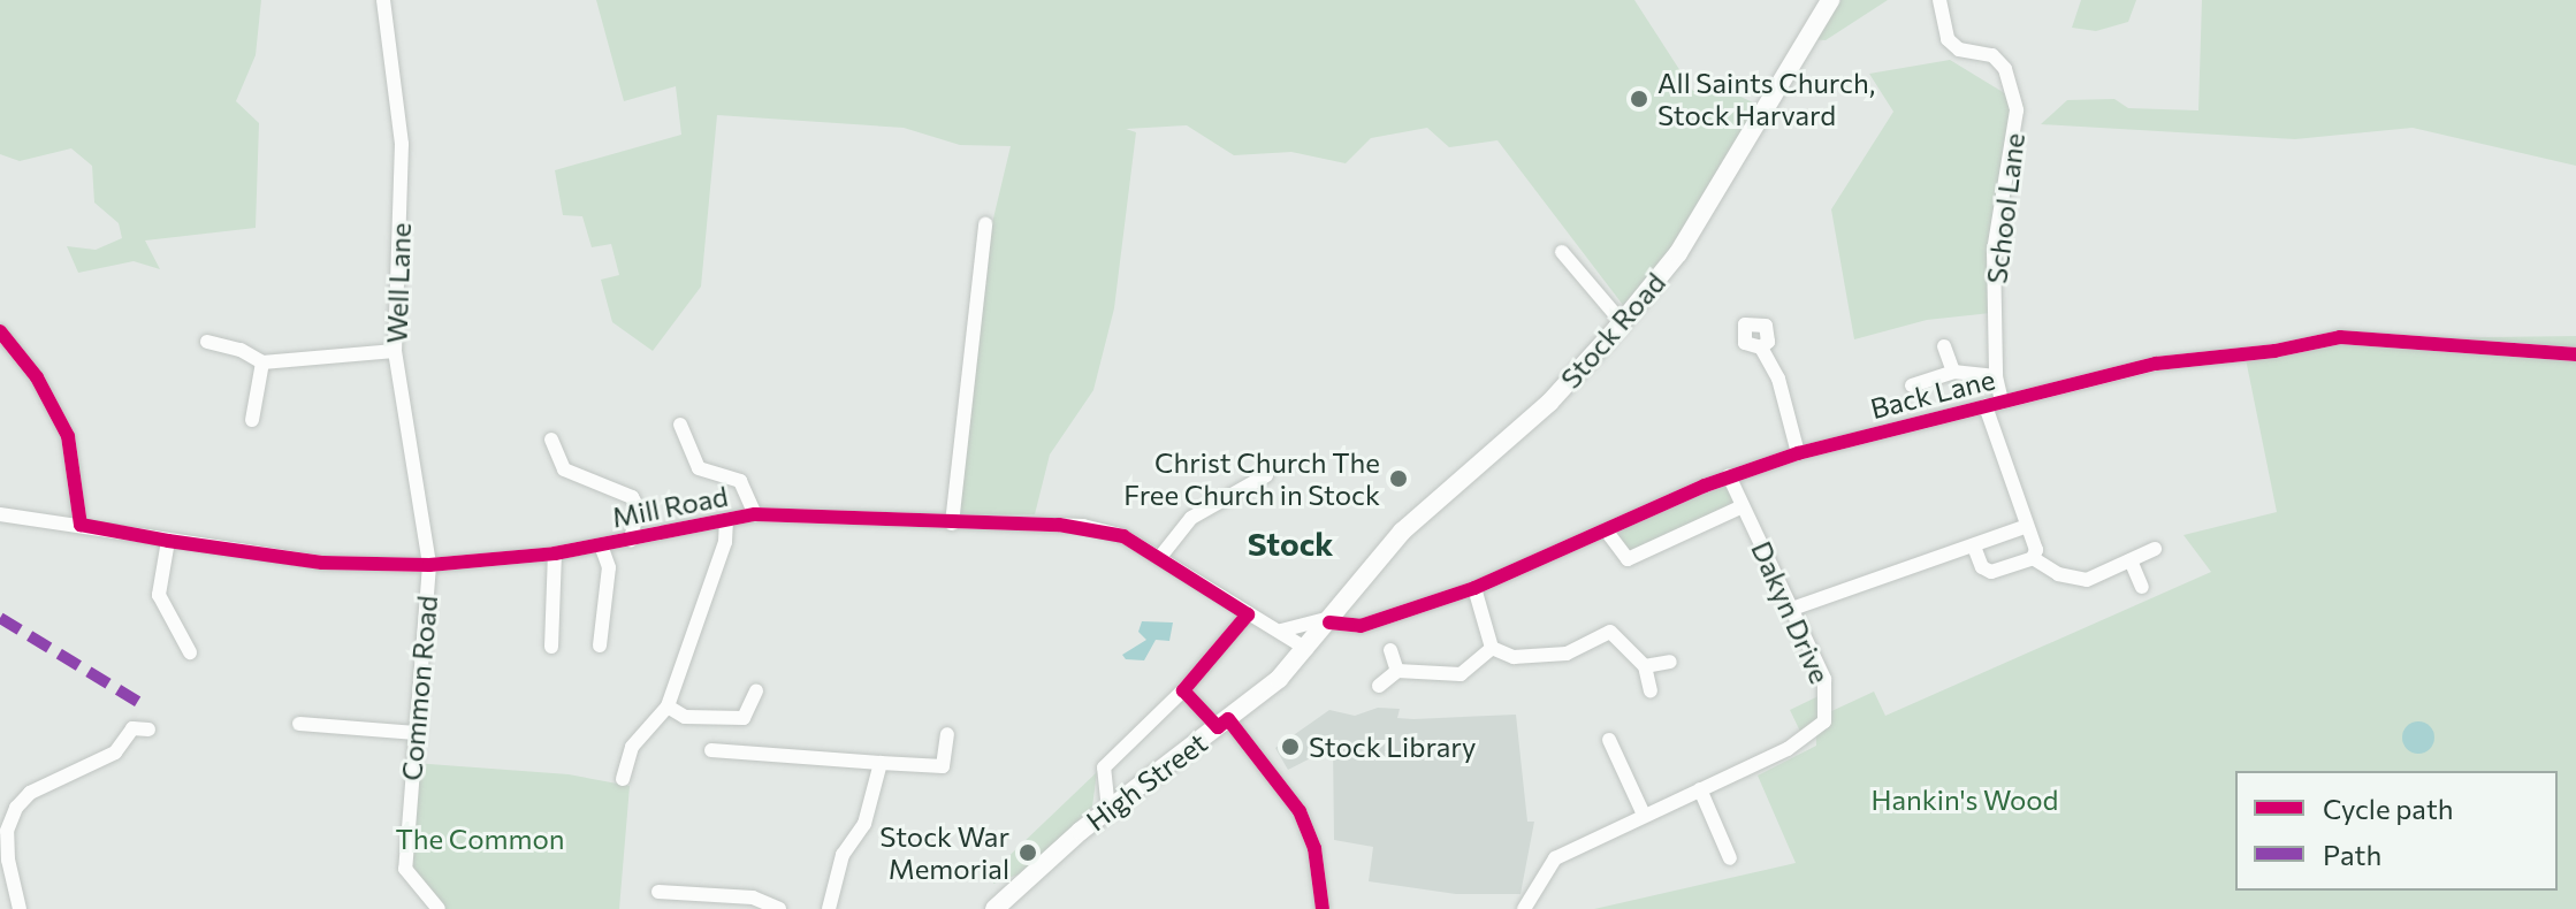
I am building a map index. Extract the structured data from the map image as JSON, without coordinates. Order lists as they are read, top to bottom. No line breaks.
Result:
{"streets":{"main road":["Stock Road","High Street"],"street":["School Lane","Well Lane","Back Lane","Mill Road","Dakyn Drive","Common Road"]},"crossings":[["School Lane","Back Lane"],["Well Lane","Mill Road"],["Well Lane","Common Road"],["Stock Road","Back Lane"],["Stock Road","High Street"],["Back Lane","Dakyn Drive"],["Back Lane","High Street"],["Mill Road","Common Road"],["Mill Road","High Street"]],"districts":["Stock"],"parks":["Hankin's Wood","The Common"],"places":["All Saints Church, Stock Harvard","Christ Church The Free Church in Stock","Stock Library","Stock War Memorial"],"legend":["Cycle path","Path"]}
